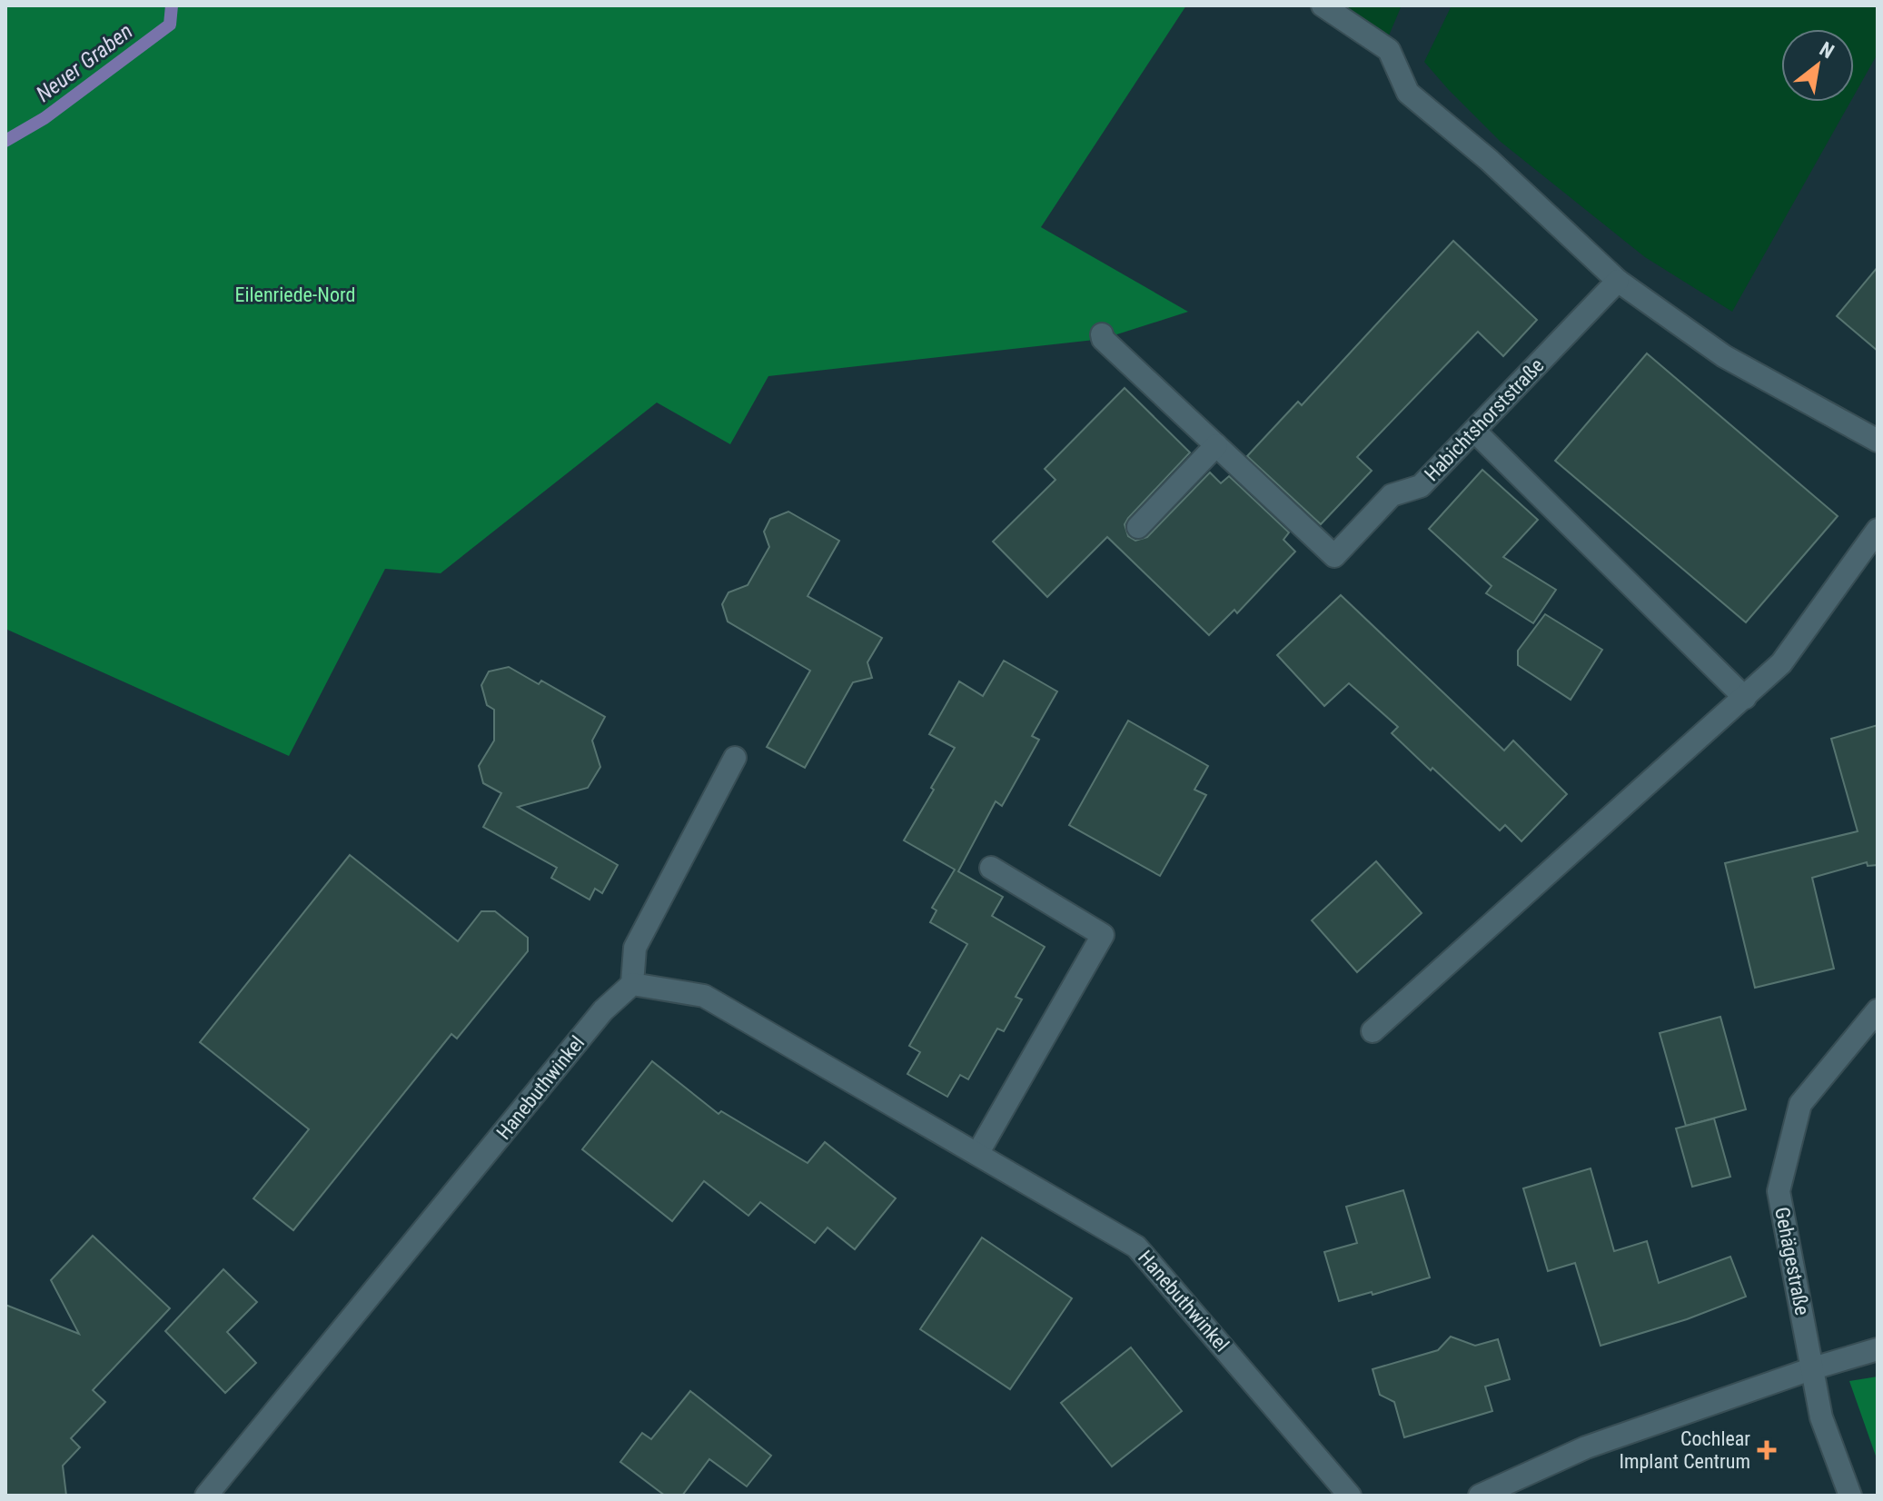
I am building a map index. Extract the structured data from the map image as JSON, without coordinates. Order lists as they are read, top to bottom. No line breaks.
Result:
{"streets":{"street":["Habichtshorststraße","Hanebuthwinkel","Gehägestraße"]},"water":["Neuer Graben"],"parks":["Eilenriede-Nord"],"places":{"health":["Cochlear Implant Centrum"]},"north":"top right"}
